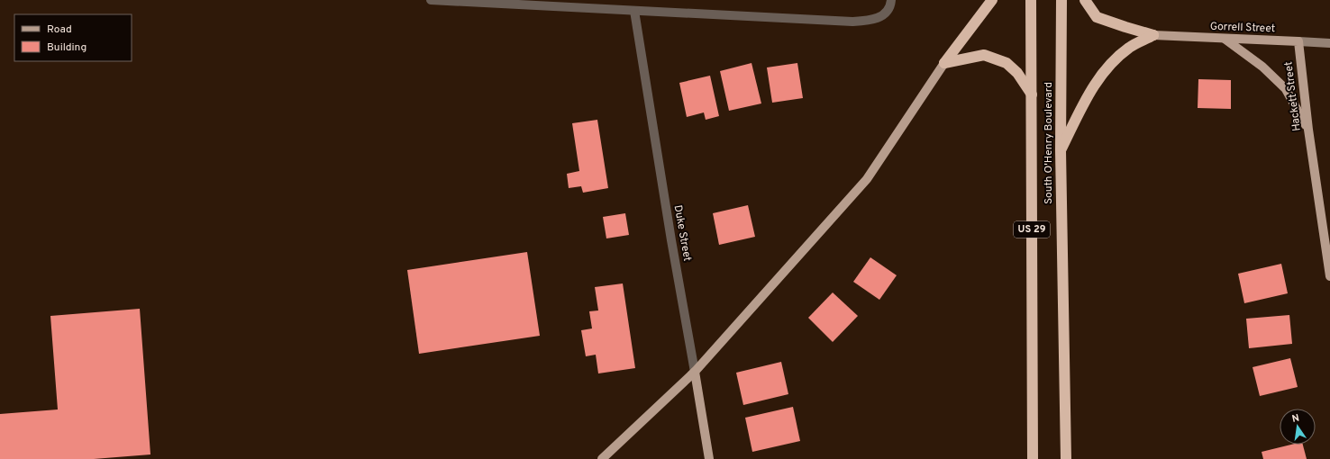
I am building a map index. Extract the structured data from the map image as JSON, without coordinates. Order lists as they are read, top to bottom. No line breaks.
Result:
{"streets":{"highway":["South O'Henry Boulevard","US 29"],"main road":["Gorrell Street","Hackett Street","Duke Street"]},"crossings":[["Gorrell Street","Hackett Street"]],"legend":["Road","Building"],"north":"top"}
